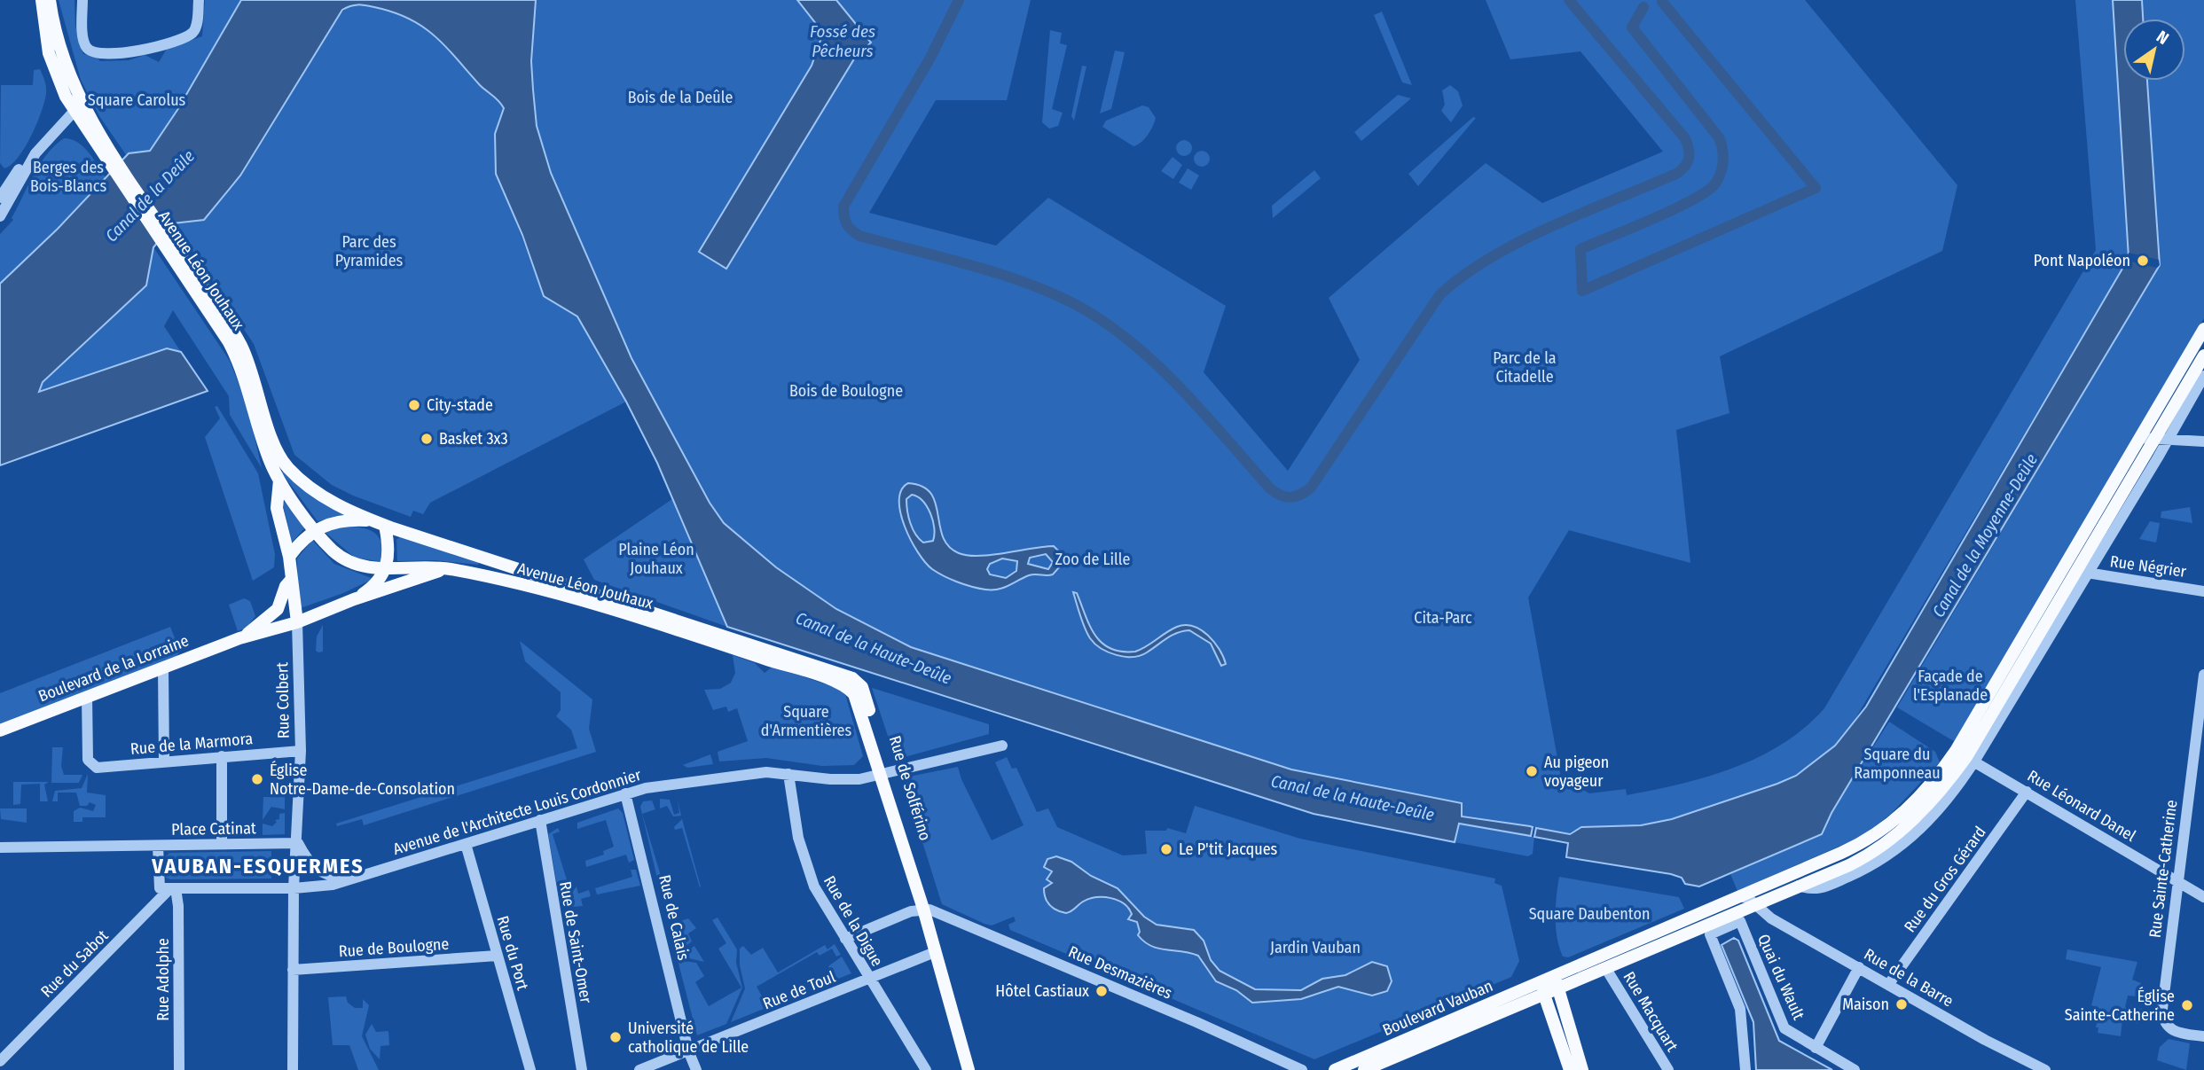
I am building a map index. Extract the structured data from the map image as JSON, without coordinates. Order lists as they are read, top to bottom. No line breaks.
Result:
{"streets":{"main road":["Avenue Léon Jouhaux","Boulevard de la Lorraine","Rue Colbert","Rue de Solférino","Boulevard Vauban"],"street":["Rue Négrier","Rue de la Marmora","Rue Léonard Danel","Avenue de l'Architecte Louis Cordonnier","Place Catinat","Rue Sainte-Catherine","Rue du Gros Gérard","Rue de Calais","Rue de la Digue","Rue de Saint-Omer","Rue de Boulogne","Rue du Port","Rue du Sabot","Rue Desmazières","Quai du Wault","Rue de la Barre","Rue Adolphe","Rue de Toul","Rue Macquart"]},"crossings":[["Avenue Léon Jouhaux","Boulevard de la Lorraine"],["Avenue Léon Jouhaux","Rue Colbert"],["Avenue Léon Jouhaux","Rue de Solférino"],["Boulevard de la Lorraine","Rue Colbert"],["Boulevard de la Lorraine","Rue de la Marmora"],["Rue Colbert","Rue de la Marmora"],["Rue Colbert","Avenue de l'Architecte Louis Cordonnier"],["Rue Colbert","Place Catinat"],["Rue Colbert","Rue de Boulogne"],["Rue de Solférino","Avenue de l'Architecte Louis Cordonnier"],["Rue de Solférino","Rue Desmazières"],["Rue de Solférino","Rue de Toul"],["Rue Léonard Danel","Rue Sainte-Catherine"],["Rue Léonard Danel","Rue du Gros Gérard"],["Avenue de l'Architecte Louis Cordonnier","Place Catinat"],["Avenue de l'Architecte Louis Cordonnier","Rue de Calais"],["Avenue de l'Architecte Louis Cordonnier","Rue de la Digue"],["Avenue de l'Architecte Louis Cordonnier","Rue de Saint-Omer"],["Avenue de l'Architecte Louis Cordonnier","Rue du Port"],["Place Catinat","Rue du Sabot"],["Place Catinat","Rue Adolphe"],["Rue du Gros Gérard","Rue de la Barre"],["Rue de Calais","Rue de Toul"],["Rue de la Digue","Rue de Toul"],["Rue de Boulogne","Rue du Port"],["Rue du Sabot","Rue Adolphe"]],"districts":["VAUBAN-ESQUERMES"],"water":["Fossé des Pêcheurs","Canal de la Deûle","Canal de la Moyenne-Deûle","Canal de la Haute-Deûle"],"parks":["Bois de la Deûle","Square Carolus","Berges des Bois-Blancs","Parc des Pyramides","Parc de la Citadelle","Bois de Boulogne","Plaine Léon Jouhaux","Zoo de Lille","Cita-Parc","Façade de l'Esplanade","Square d'Armentières","Square du Ramponneau","Square Daubenton","Jardin Vauban"],"places":["Pont Napoléon","City-stade","Basket 3x3","Au pigeon voyageur","Église Notre-Dame-de-Consolation","Le P'tit Jacques","Hôtel Castiaux","Maison","Église Sainte-Catherine","Université catholique de Lille"],"north":"top right"}
